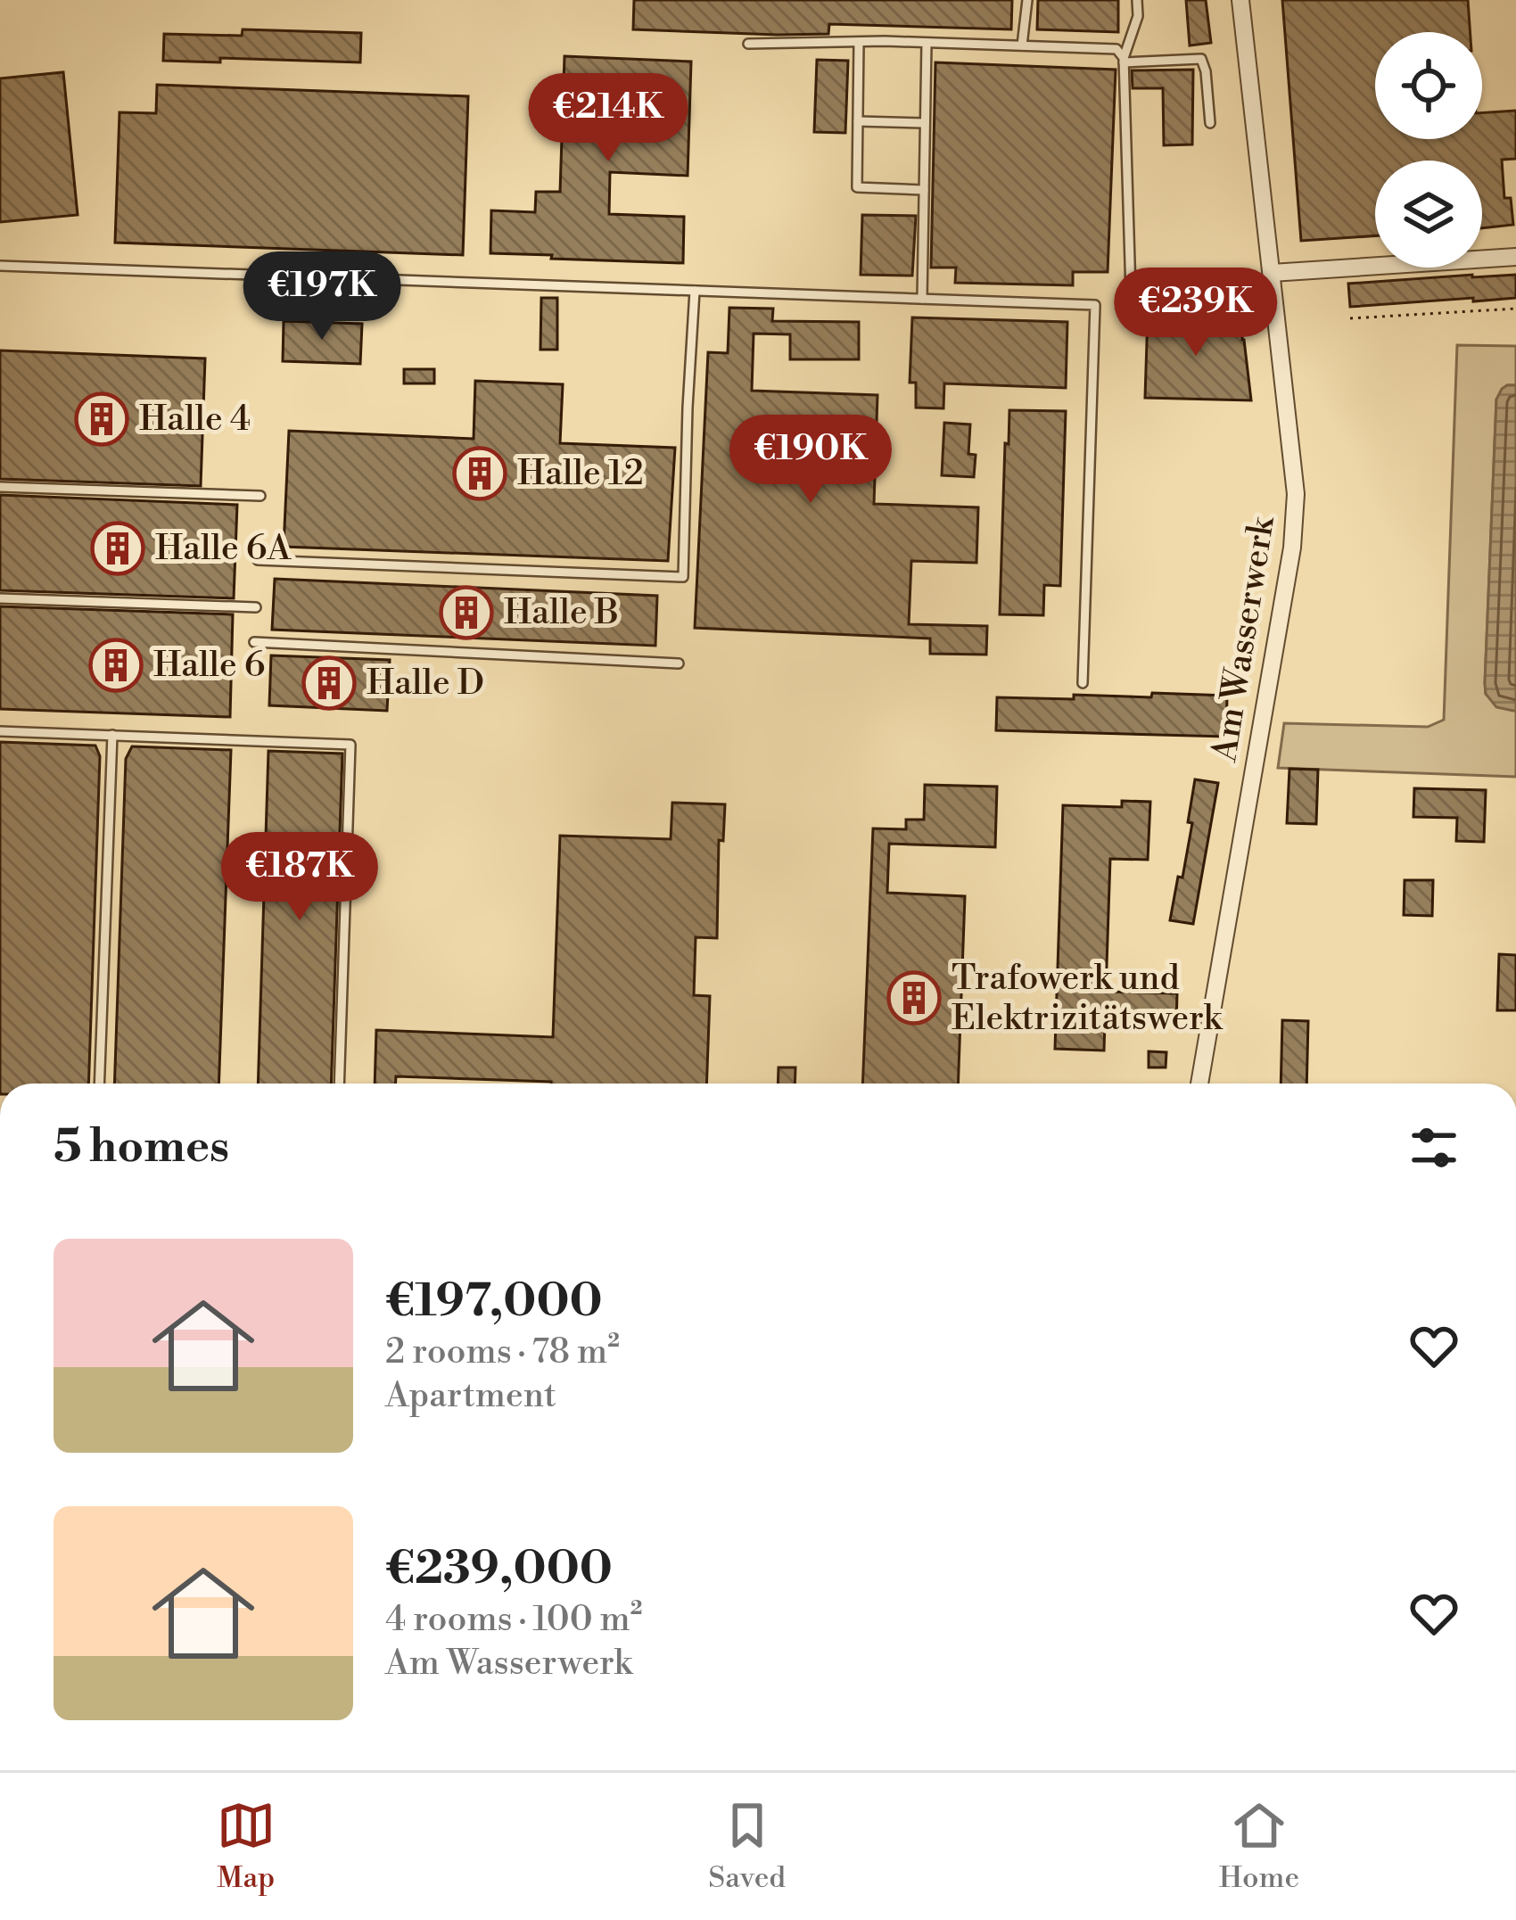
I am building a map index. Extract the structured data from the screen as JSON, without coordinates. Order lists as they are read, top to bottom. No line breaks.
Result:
{"streets":{"street":["Am Wasserwerk"]},"places":{"building":["Halle 4","Halle 12","Halle 6A","Halle B","Halle 6","Halle D","Trafowerk und Elektrizitätswerk"]},"page":{"price":["€214K","€197K","€239K","€190K","€187K"],"heading":"5 homes","list":[{"name":"€197,000","note":"2 rooms · 78 m² · Apartment"},{"name":"€239,000","note":"4 rooms · 100 m² · Am Wasserwerk"}],"tabs":["Map","Saved","Home"]}}
